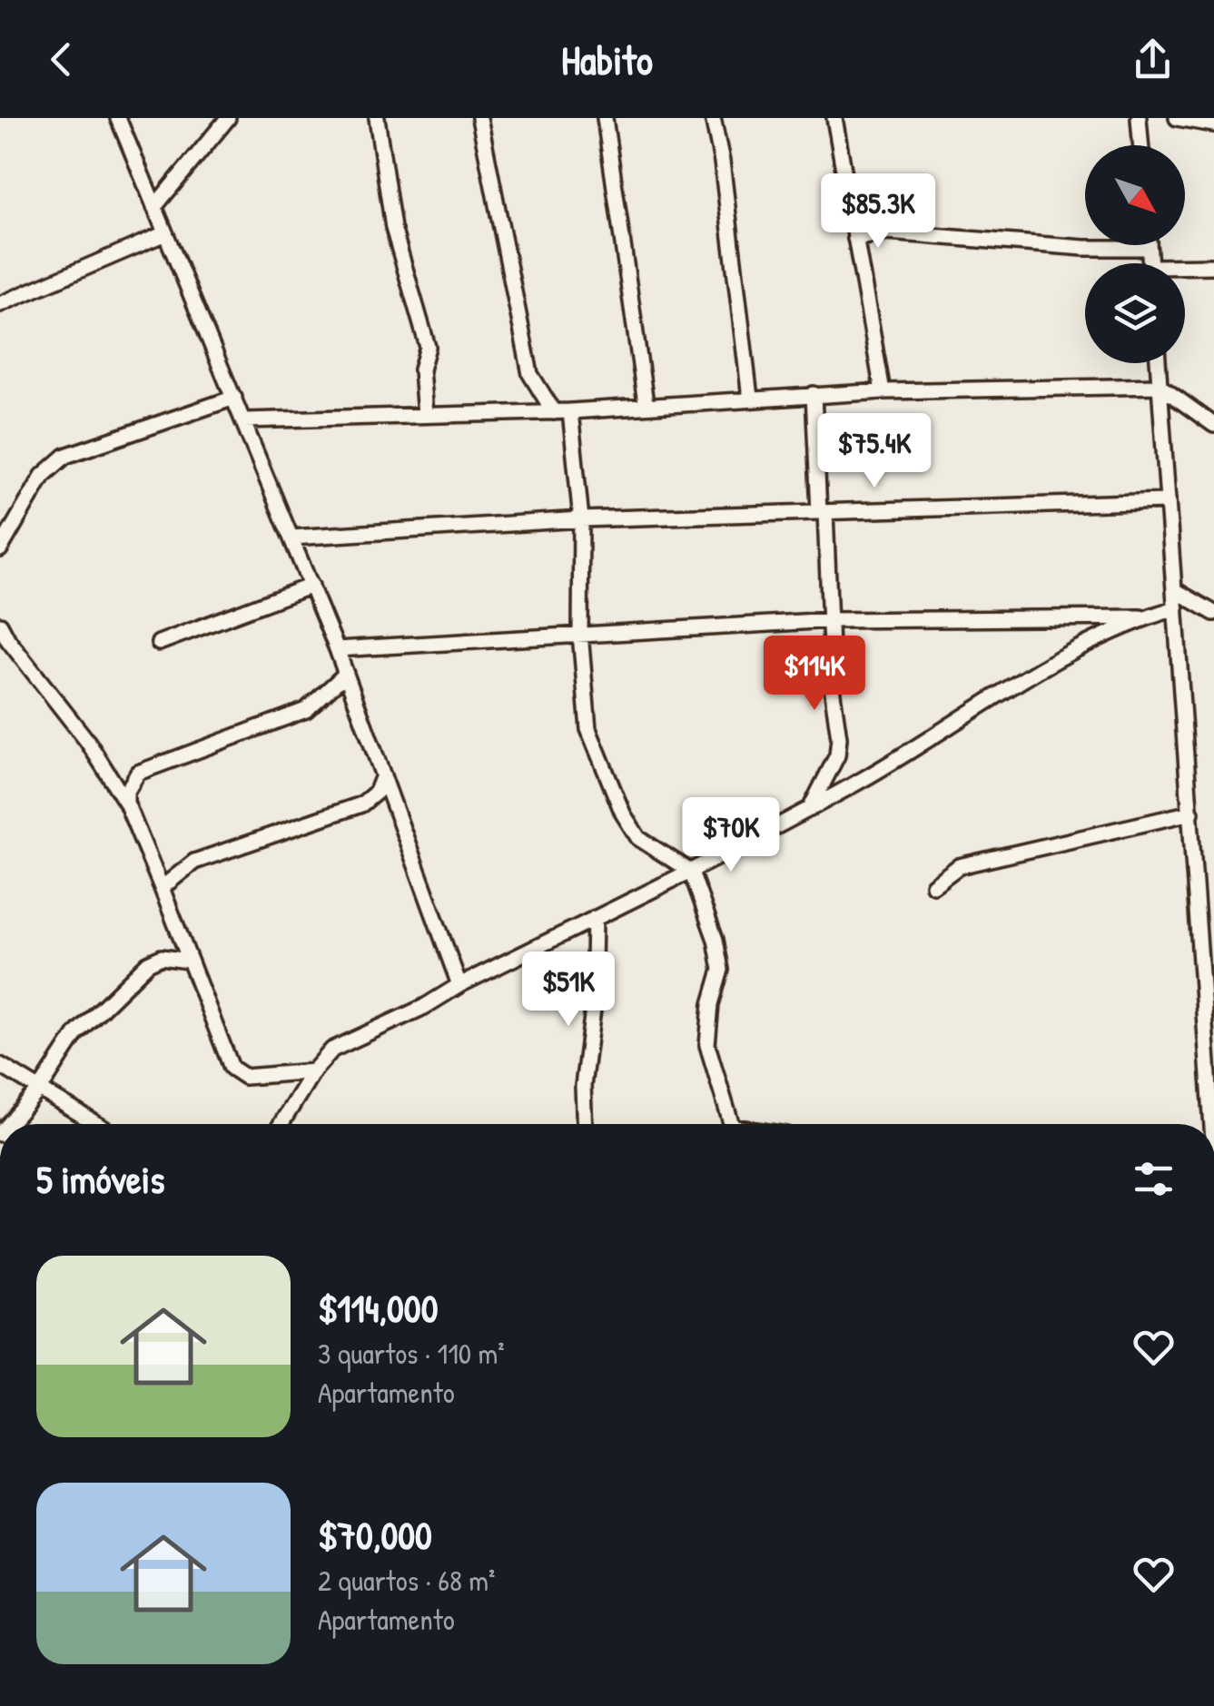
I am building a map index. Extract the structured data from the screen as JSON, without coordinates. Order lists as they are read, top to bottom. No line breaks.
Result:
{"north":"bottom right","page":{"header":"Habito","price":["$85.3K","$75.4K","$114K","$70K","$51K"],"heading":"5 imóveis","list":[{"name":"$114,000","note":"3 quartos · 110 m² · Apartamento"},{"name":"$70,000","note":"2 quartos · 68 m² · Apartamento"}]}}
